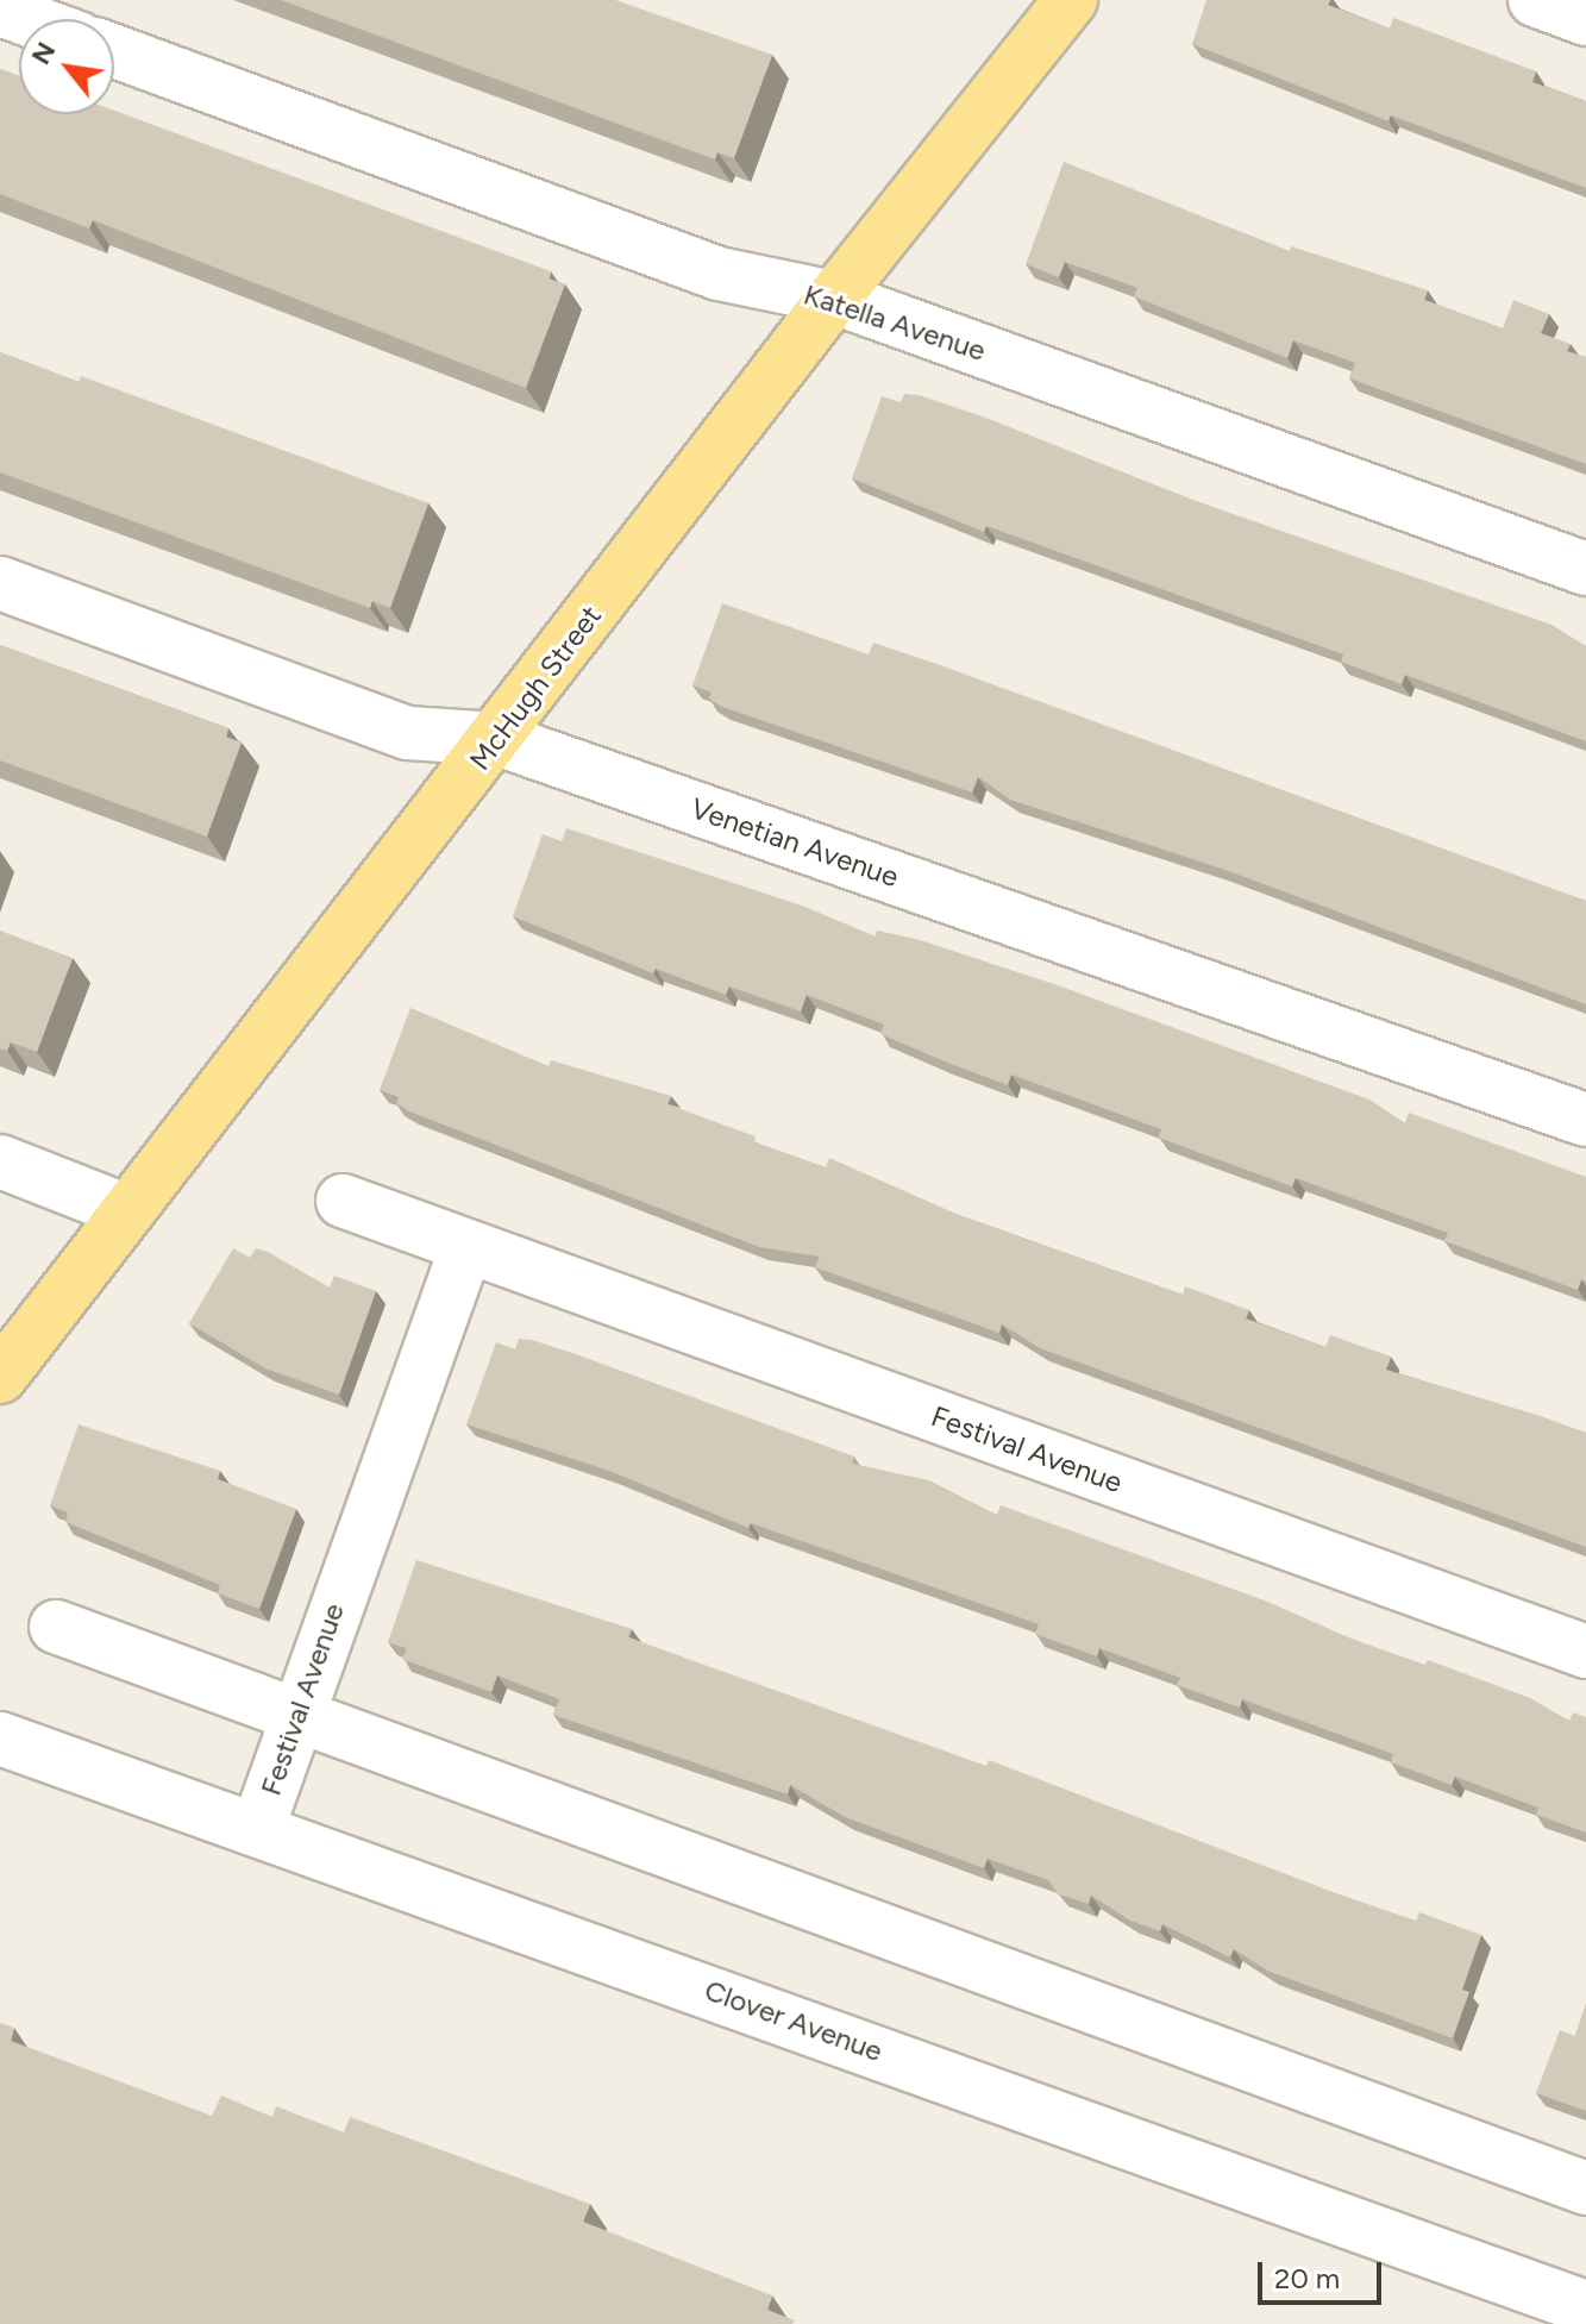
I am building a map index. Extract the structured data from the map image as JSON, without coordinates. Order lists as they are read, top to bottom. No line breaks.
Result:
{"streets":{"main road":["McHugh Street"],"street":["Katella Avenue","Venetian Avenue","Festival Avenue","Clover Avenue"]},"crossings":[["Katella Avenue","McHugh Street"],["McHugh Street","Venetian Avenue"],["Festival Avenue","Clover Avenue"]],"scale_bar":"20 m","north":"top left"}
